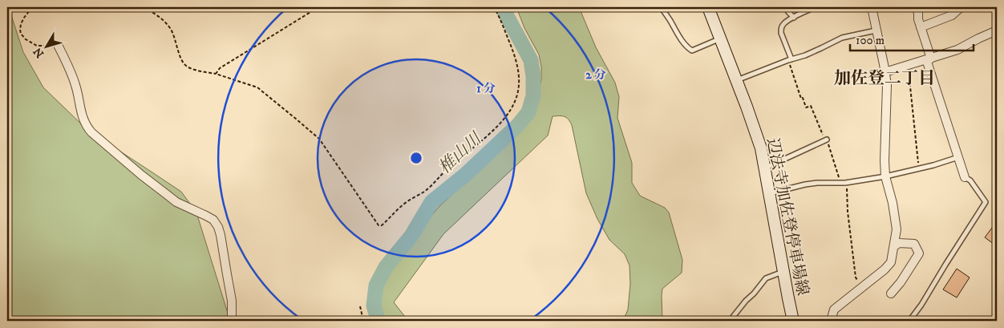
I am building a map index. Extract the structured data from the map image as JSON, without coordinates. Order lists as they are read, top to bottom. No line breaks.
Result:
{"streets":{"main road":["辺法寺加佐登停車場線"]},"districts":["加佐登二丁目"],"water":["椎山川"],"scale_bar":"100 m","north":"bottom left","rings":["2 分","1 分"]}
